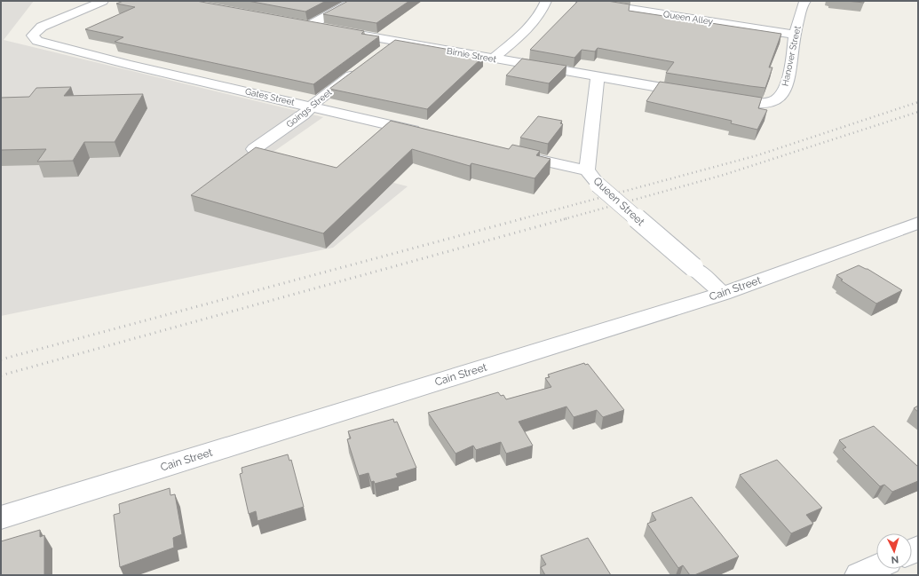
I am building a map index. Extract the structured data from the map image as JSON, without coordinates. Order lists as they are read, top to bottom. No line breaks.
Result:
{"streets":{"street":["Queen Alley","Birnie Street","Hanover Street","Gates Street","Goings Street","Queen Street","Cain Street"]},"crossings":[["Queen Alley","Hanover Street"],["Birnie Street","Queen Street"],["Gates Street","Goings Street"],["Queen Street","Cain Street"]],"north":"bottom"}
